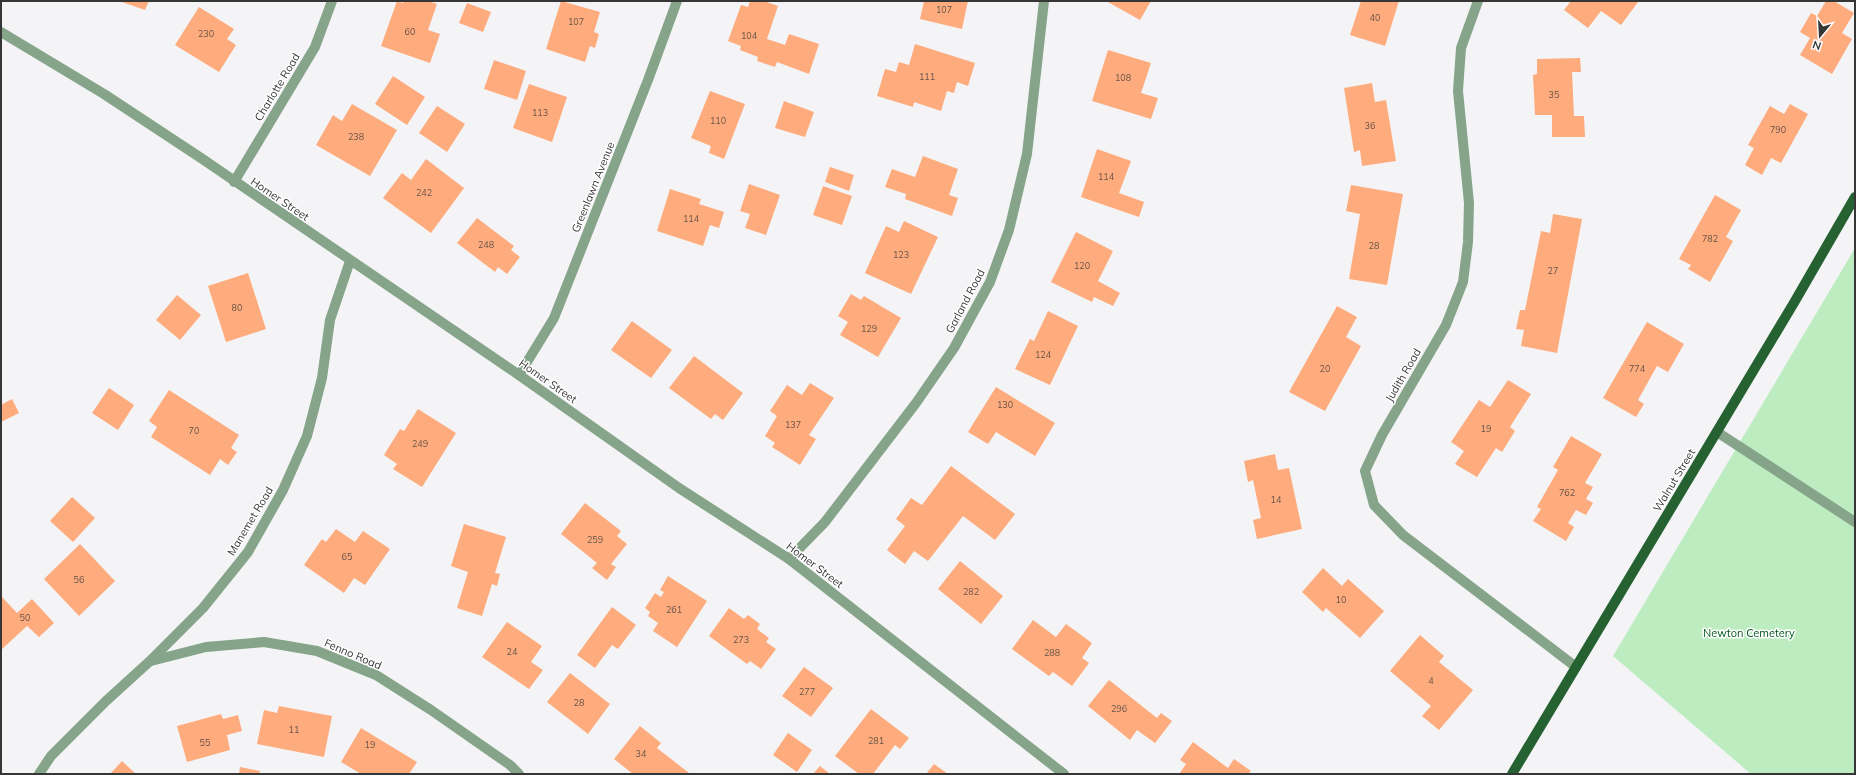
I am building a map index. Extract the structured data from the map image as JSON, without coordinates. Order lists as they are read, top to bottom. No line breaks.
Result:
{"streets":{"main road":["Walnut Street"],"street":["Charlotte Road","Greenlawn Avenue","Homer Street","Garland Road","Judith Road","Manemet Road","Fenno Road"]},"crossings":[["Charlotte Road","Homer Street"],["Greenlawn Avenue","Homer Street"],["Homer Street","Garland Road"],["Homer Street","Manemet Road"],["Judith Road","Walnut Street"],["Manemet Road","Fenno Road"]],"parks":["Newton Cemetery"],"house_numbers":["107","40","107","60","230","104","111","108","35","113","110","36","790","238","114","242","114","782","248","28","123","120","27","80","129","124","20","774","130","137","19","70","249","762","14","259","65","56","282","10","261","50","273","24","288","4","277","28","296","11","281","55","19","34"],"north":"bottom"}
